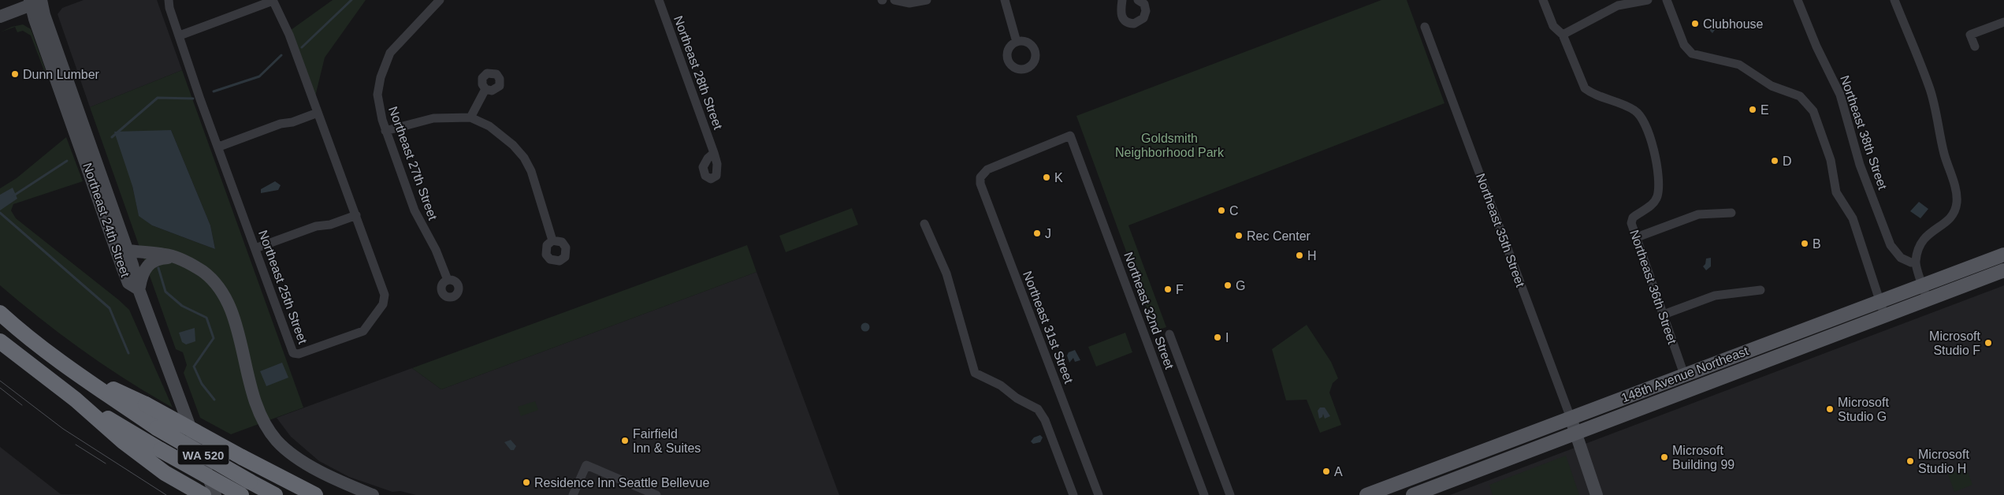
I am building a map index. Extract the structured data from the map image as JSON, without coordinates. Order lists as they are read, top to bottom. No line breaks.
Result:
{"streets":{"highway":["WA 520"],"main road":["Northeast 24th Street","Northeast 35th Street","148th Avenue Northeast"],"street":["Northeast 28th Street","Northeast 38th Street","Northeast 27th Street","Northeast 25th Street","Northeast 36th Street","Northeast 32nd Street","Northeast 31st Street"]},"crossings":[["Northeast 35th Street","148th Avenue Northeast"],["Northeast 36th Street","148th Avenue Northeast"],["Northeast 32nd Street","Northeast 31st Street"]],"parks":["Goldsmith Neighborhood Park"],"places":["Clubhouse","Dunn Lumber","E","D","K","C","J","Rec Center","B","H","G","F","I","Microsoft Studio F","Microsoft Studio G","Fairfield Inn & Suites","Microsoft Building 99","Microsoft Studio H","A","Residence Inn Seattle Bellevue"]}
